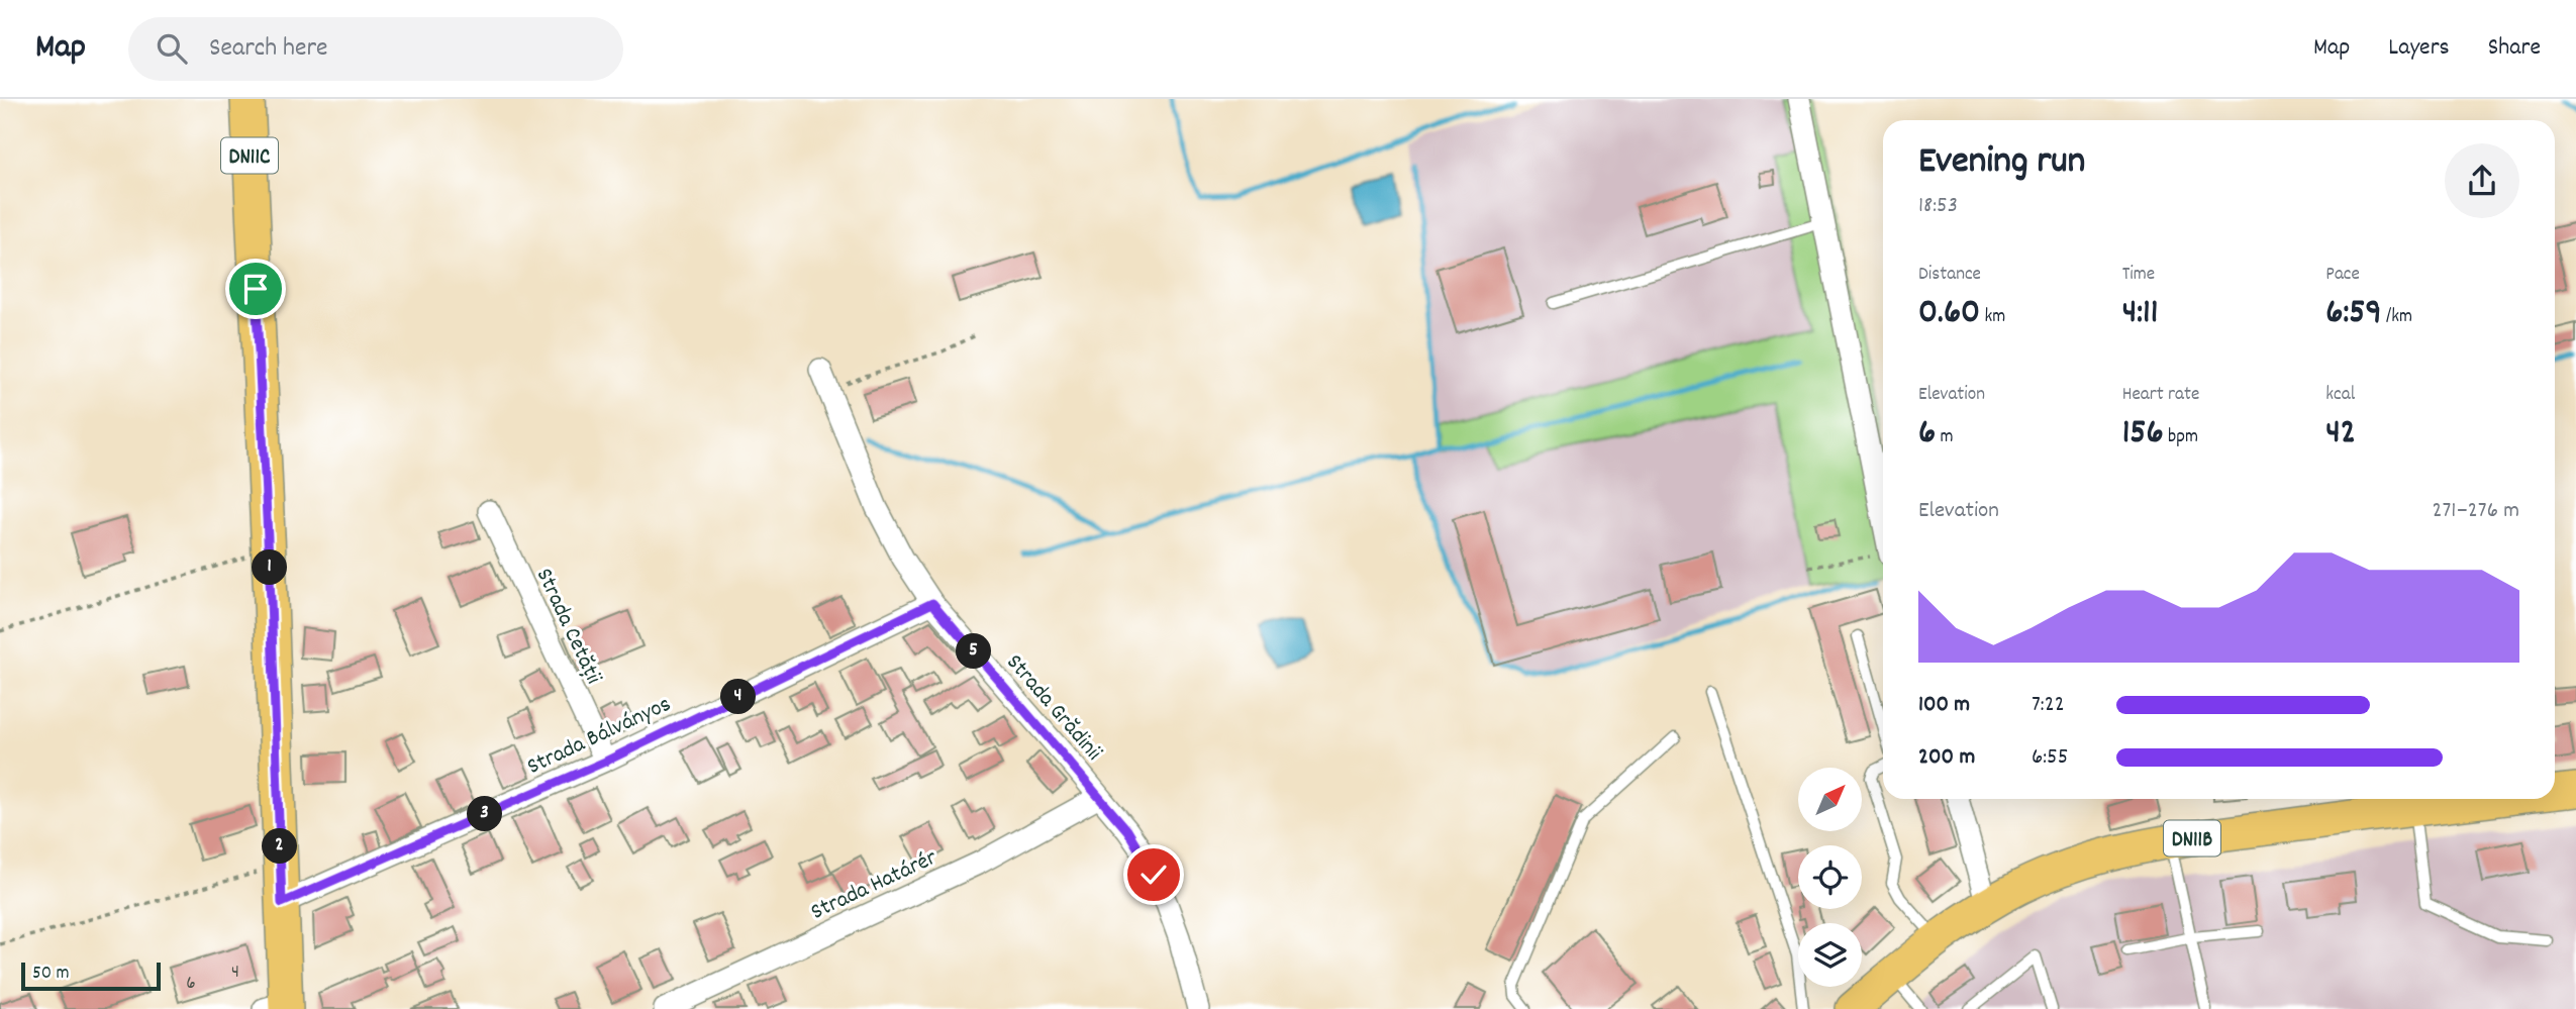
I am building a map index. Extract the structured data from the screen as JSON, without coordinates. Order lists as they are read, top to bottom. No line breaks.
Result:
{"streets":{"main road":["DN11C","DN11B"],"street":["Strada Cetății","Strada Grădinii","Strada Bálványos","Strada Határér"]},"crossings":[["DN11C","Strada Bálványos"],["Strada Cetății","Strada Bálványos"],["Strada Grădinii","Strada Bálványos"],["Strada Grădinii","Strada Határér"]],"house_numbers":["4","6"],"scale_bar":"50 m","north":"top right","page":{"header":"Map","search":"Search here","nav":["Map","Layers","Share"],"heading":["Evening run","18:53"],"stats":[["Distance","0.60 km"],["Time","4:11"],["Pace","6:59 /km"],["Elevation","6 m"],["Heart rate","156 bpm"],["kcal","42"]],"chart":["Elevation","271–276 m"],"pins":["1","5","4","3","2"],"list":[{"name":"100 m","note":"7:22"},{"name":"200 m","note":"6:55"}],"scale":"50 m"}}
